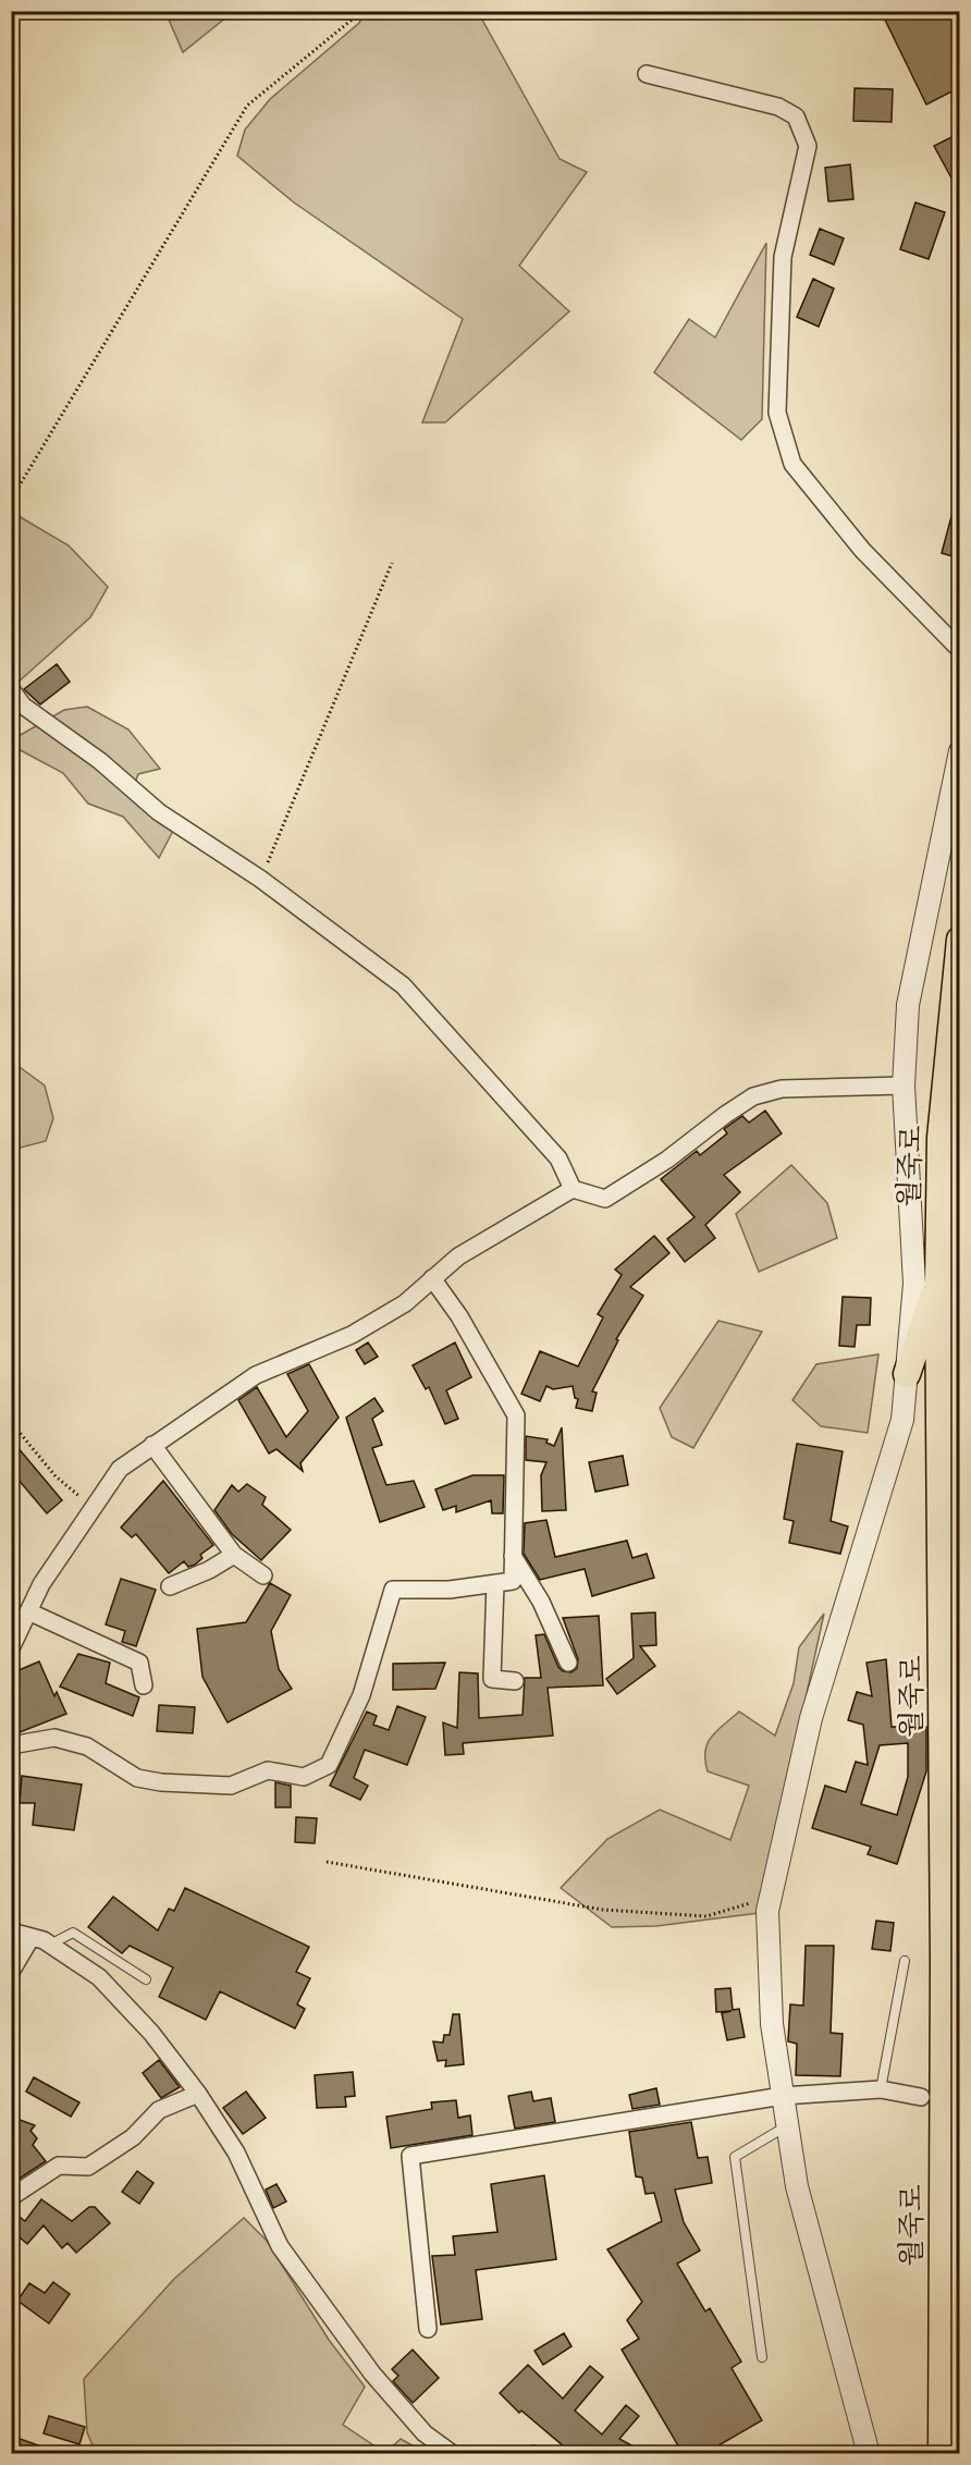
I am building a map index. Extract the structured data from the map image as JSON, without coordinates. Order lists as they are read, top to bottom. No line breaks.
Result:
{"streets":{"main road":["월죽로"]}}
